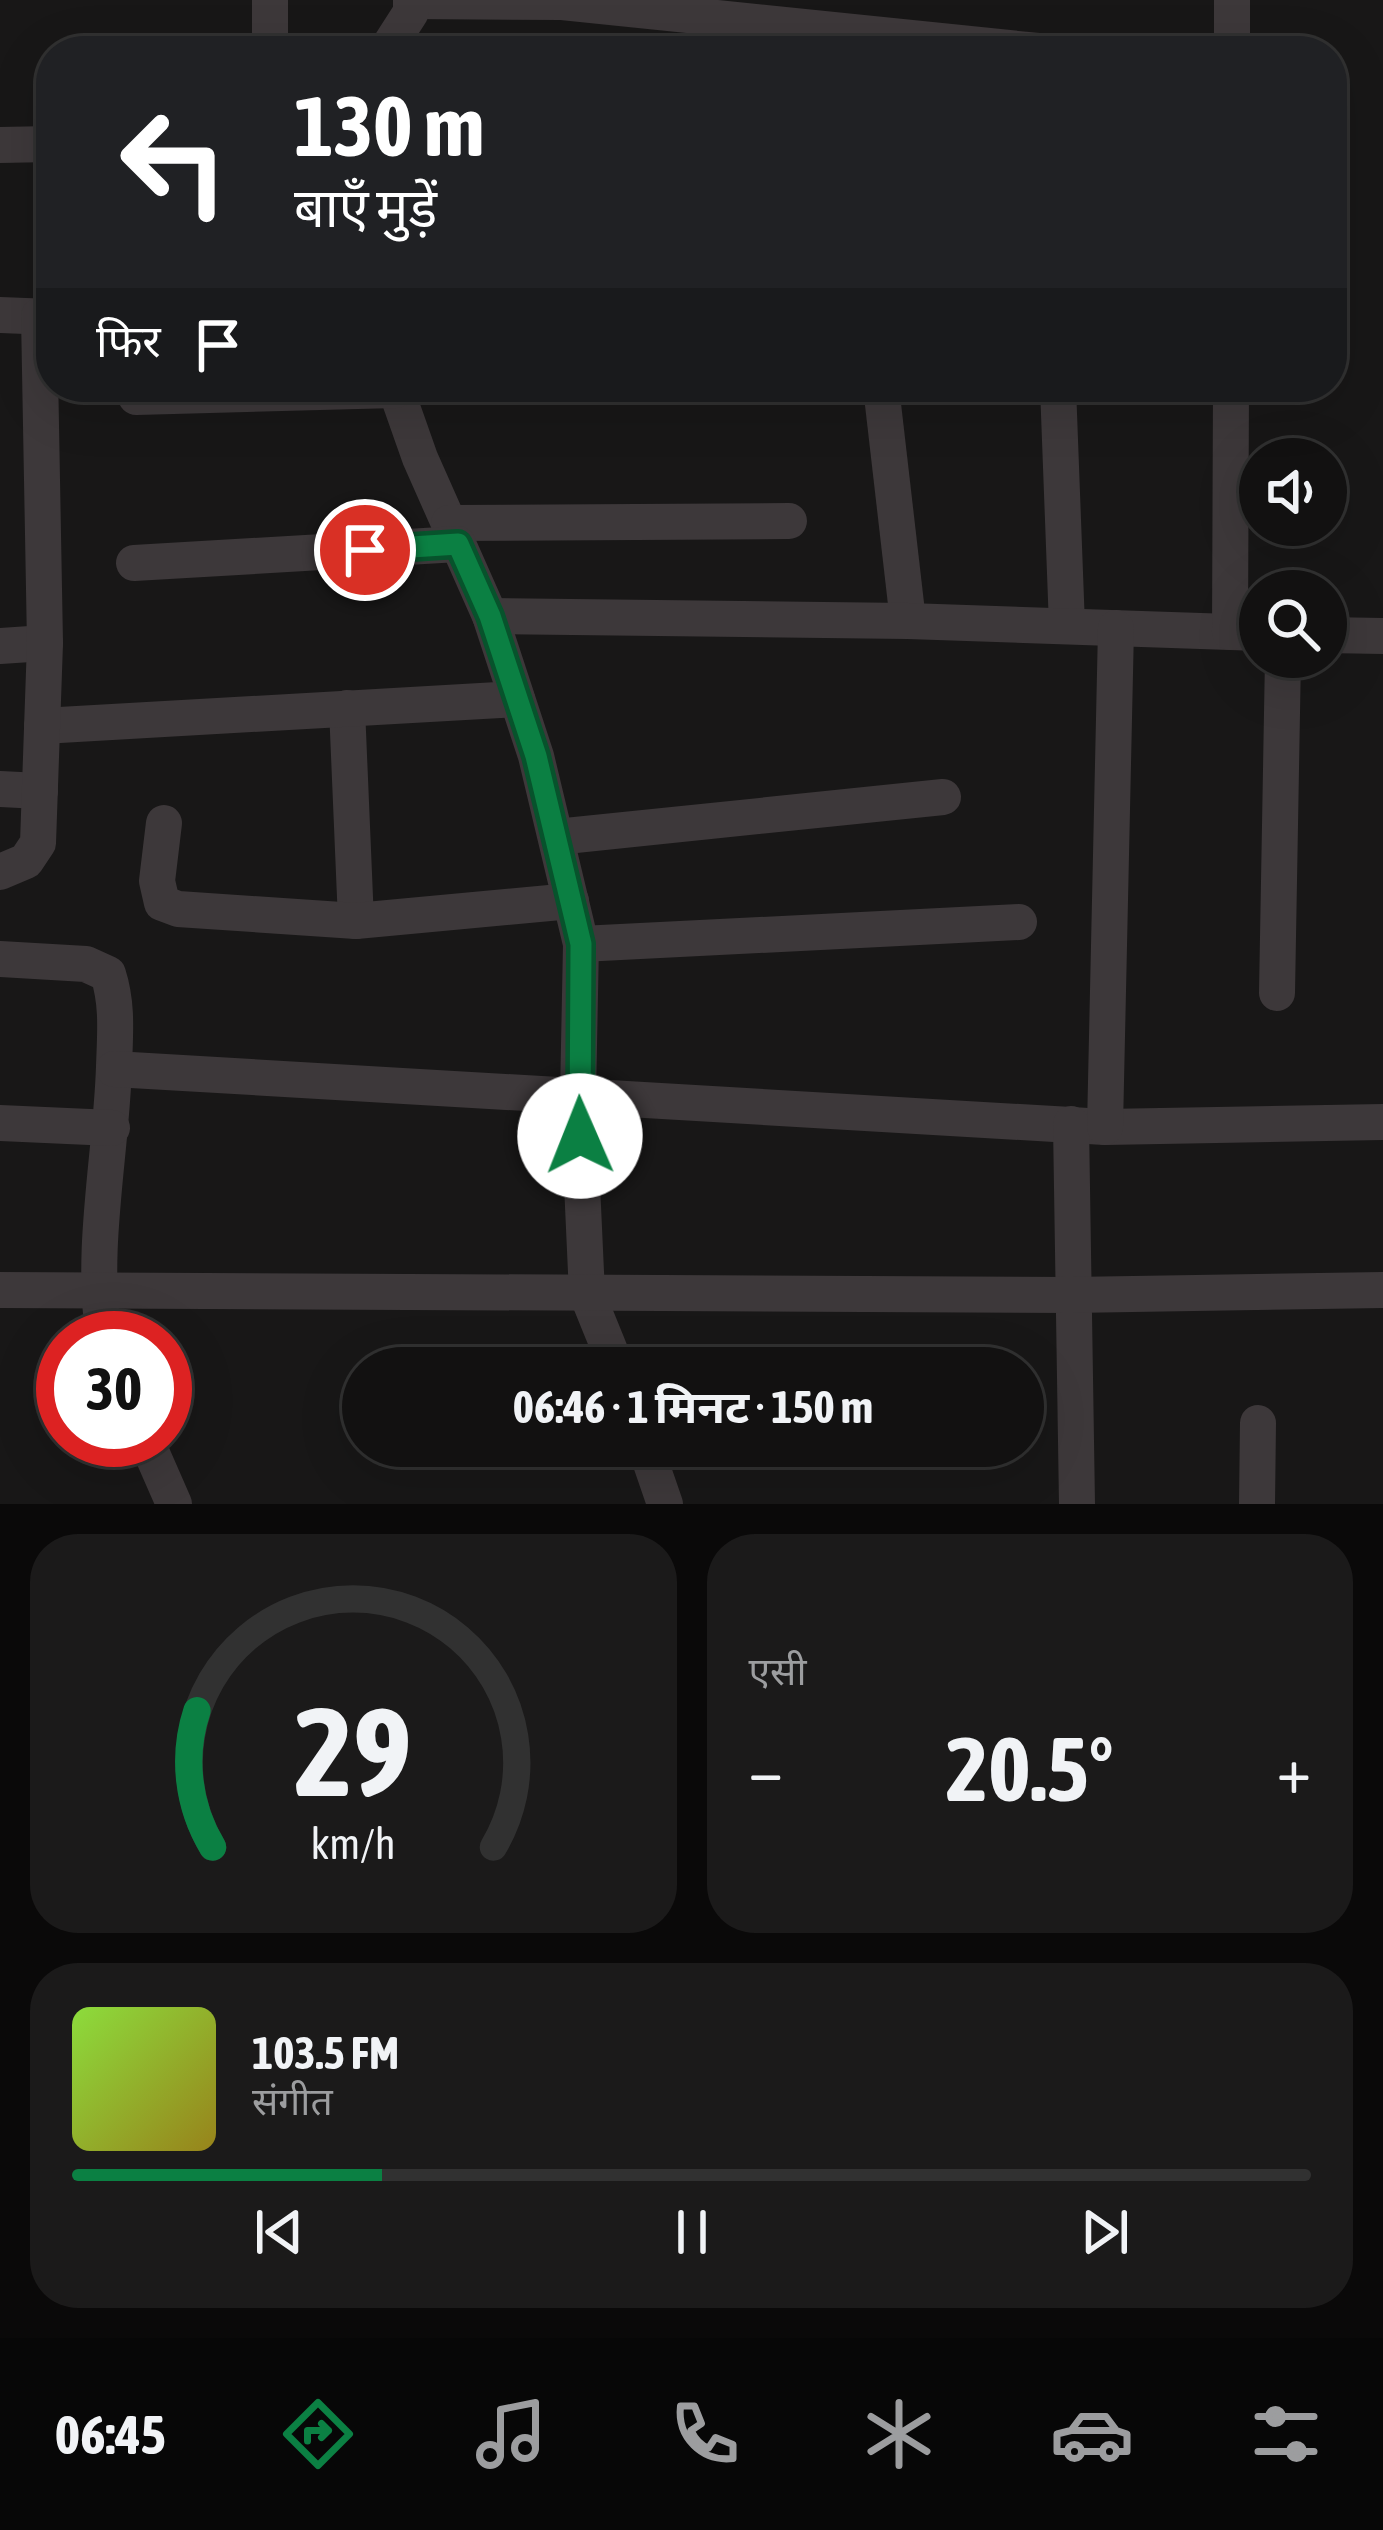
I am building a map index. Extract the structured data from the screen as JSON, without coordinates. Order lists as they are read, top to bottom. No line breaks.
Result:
{"page":{"turn":["130 m","बाएँ मुड़ें"],"then":"फिर","limit":"30","trip":"06:46 · 1 मिनट · 150 m","tile":"एसी","heat":["−","20.5°","+"],"song":["103.5 FM","संगीत"],"tabs":"06:45","gauge":["29","km/h"]}}
